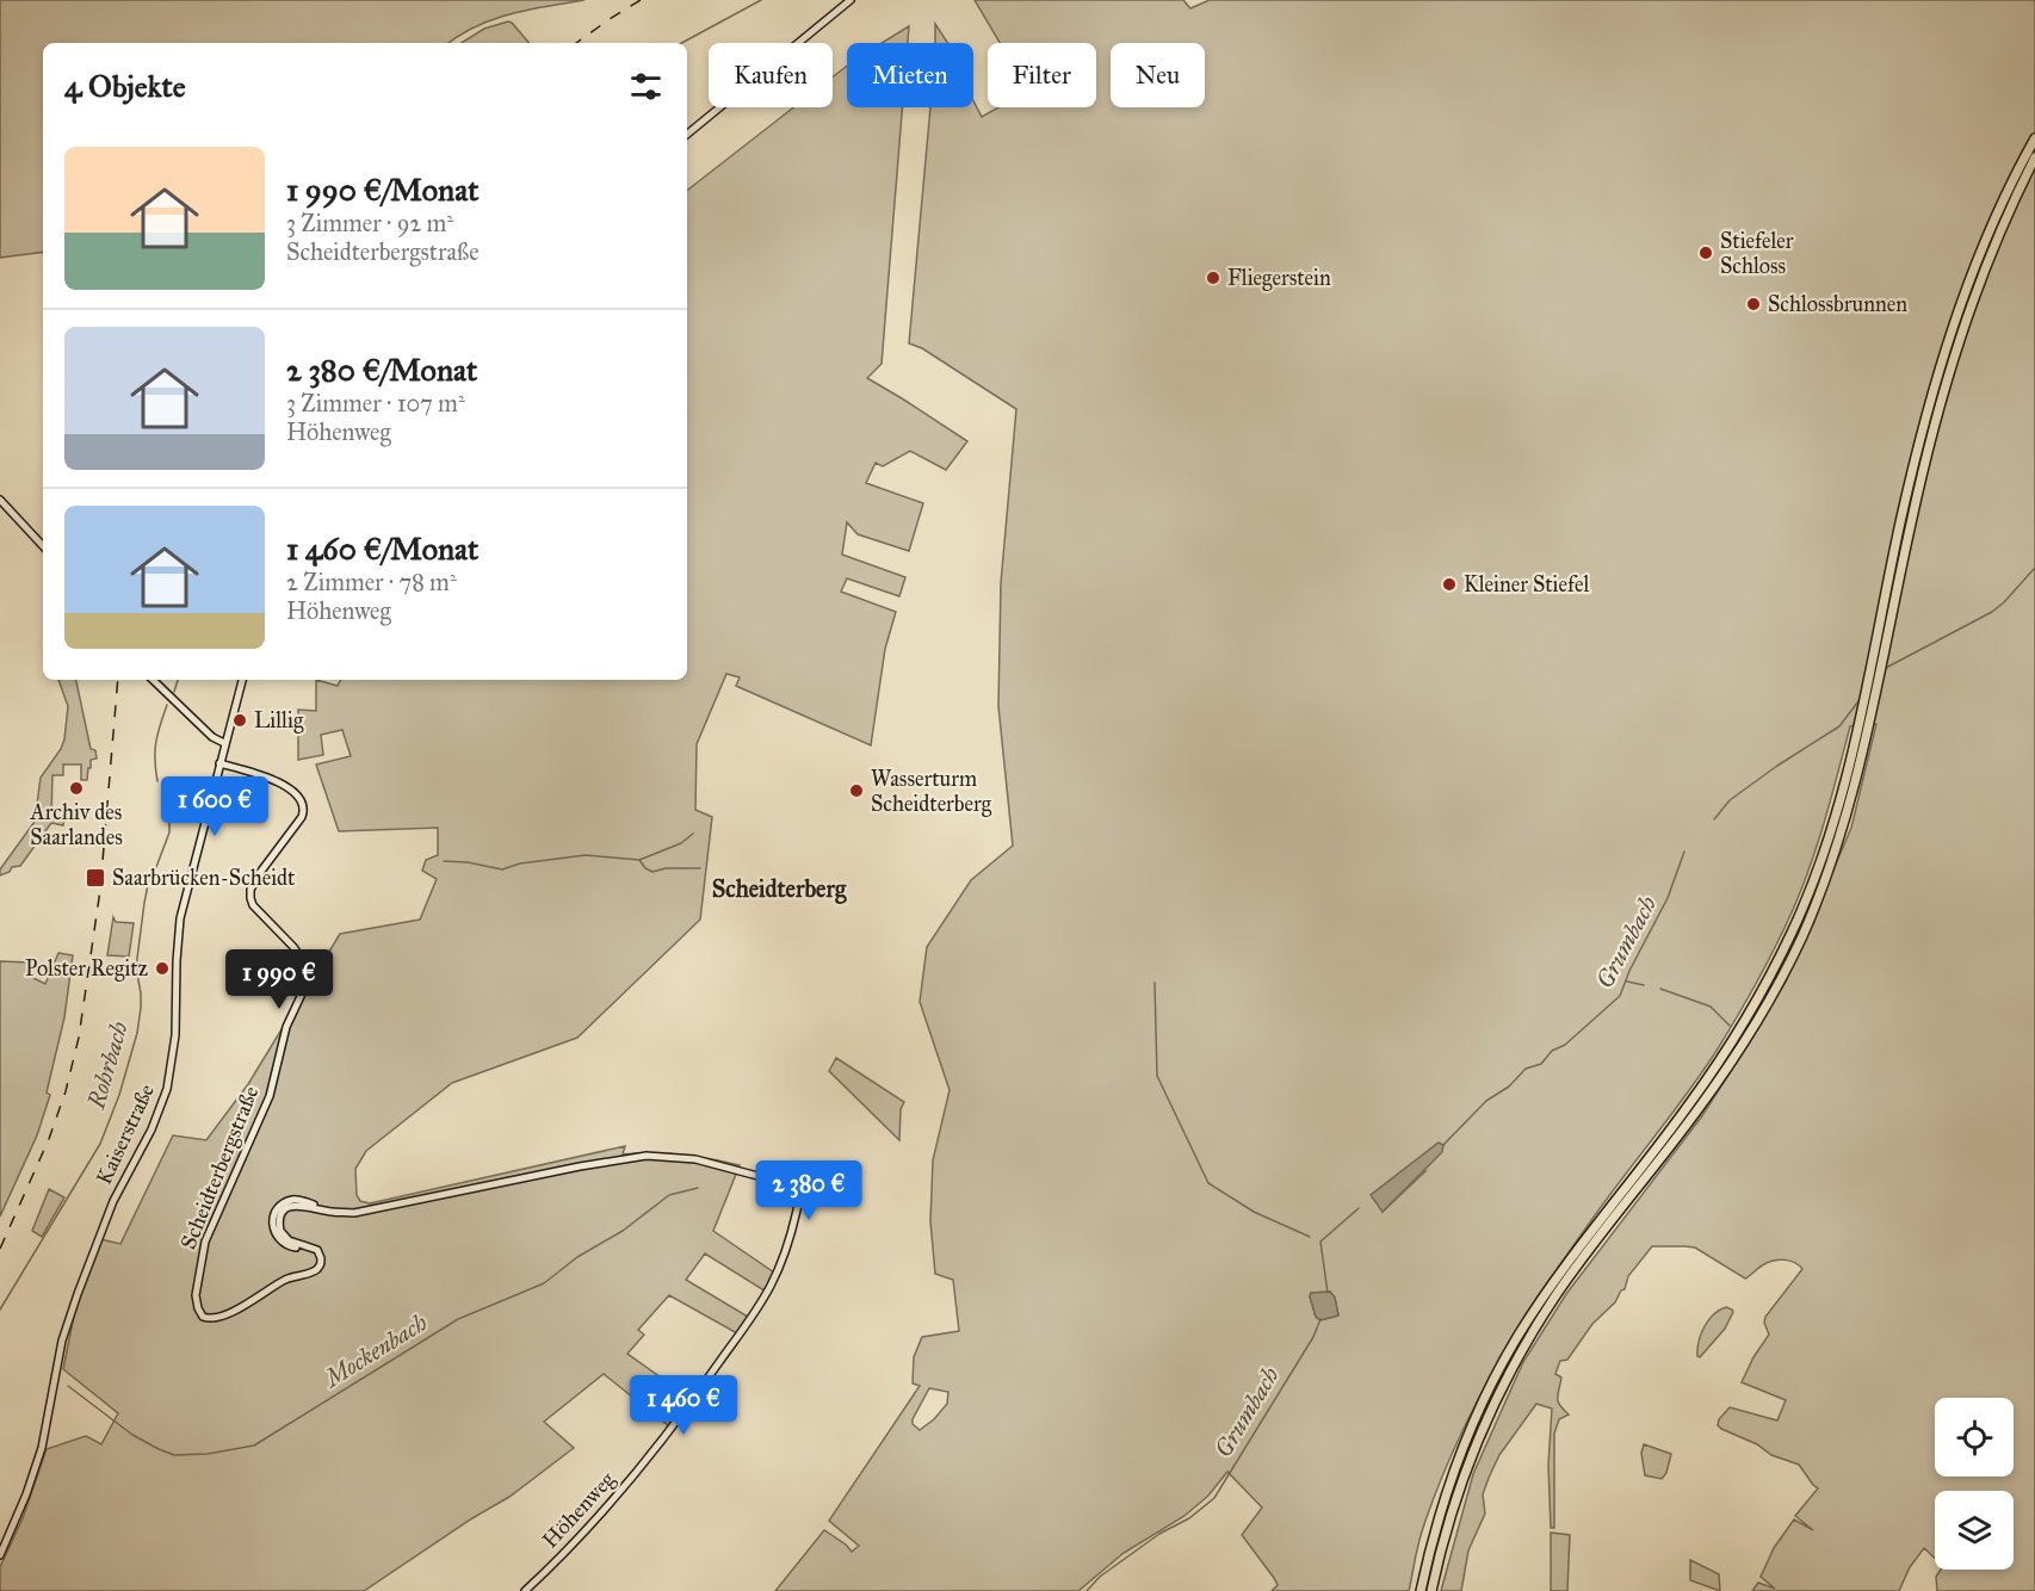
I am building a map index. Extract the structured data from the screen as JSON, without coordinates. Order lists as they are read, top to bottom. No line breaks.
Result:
{"streets":{"street":["Kaiserstraße","Scheidterbergstraße","Höhenweg"]},"crossings":[["Kaiserstraße","Scheidterbergstraße"],["Scheidterbergstraße","Höhenweg"]],"districts":["Scheidterberg"],"water":["Grumbach","Rohrbach","Mockenbach"],"places":{"other":["Stiefeler Schloss","Fliegerstein","Schlossbrunnen","Kleiner Stiefel","Lillig","Archiv des Saarlandes","Wasserturm Scheidterberg","Polster Regitz"],"transit":["Saarbrücken-Scheidt"]},"page":{"chip":["Kaufen","Mieten","Filter","Neu"],"heading":"4 Objekte","list":[{"name":"1 990 €/Monat","note":"3 Zimmer · 92 m² · Scheidterbergstraße"},{"name":"2 380 €/Monat","note":"3 Zimmer · 107 m² · Höhenweg"},{"name":"1 460 €/Monat","note":"2 Zimmer · 78 m² · Höhenweg"}],"price":["1 600 €","1 990 €","2 380 €","1 460 €"]}}
